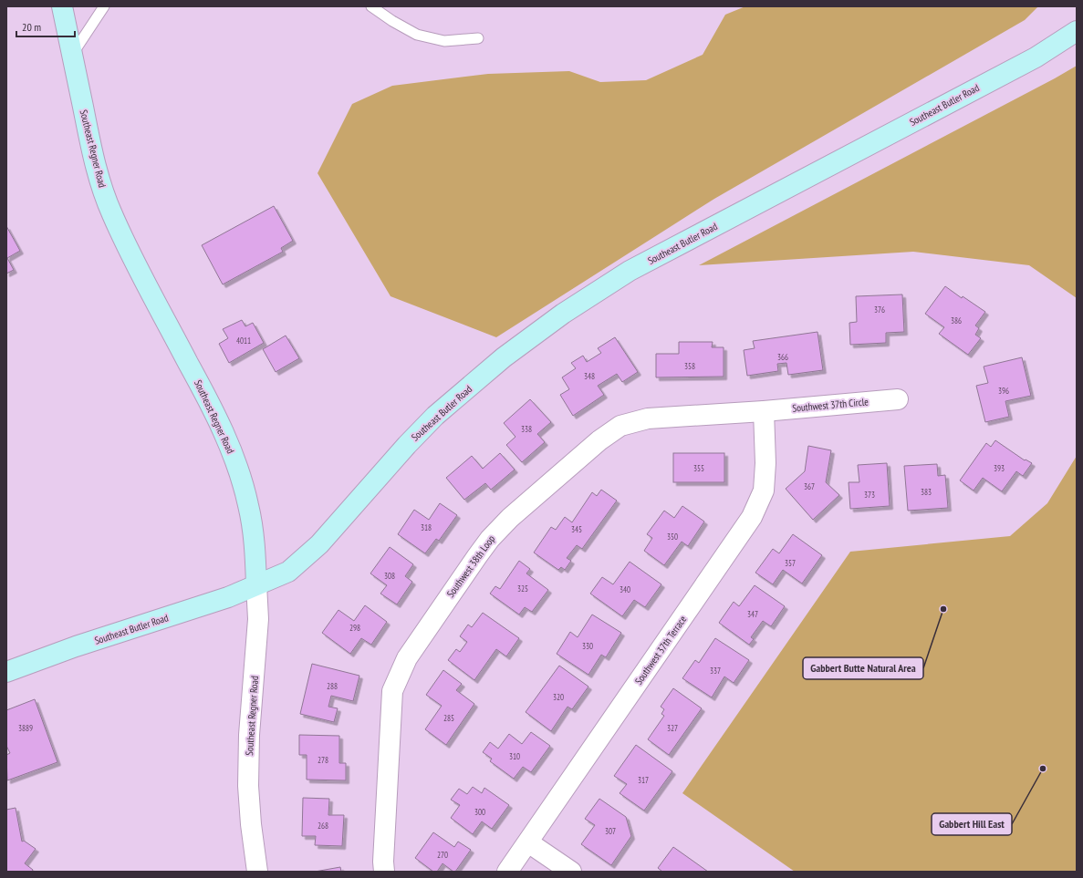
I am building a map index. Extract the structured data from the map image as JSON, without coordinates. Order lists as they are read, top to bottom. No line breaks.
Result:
{"streets":{"main road":["Southeast Butler Road","Southeast Regner Road"],"street":["Southwest 37th Circle","Southwest 38th Loop","Southwest 37th Terrace"]},"crossings":[["Southeast Butler Road","Southeast Regner Road"],["Southwest 37th Circle","Southwest 38th Loop"],["Southwest 37th Circle","Southwest 37th Terrace"],["Southwest 38th Loop","Southwest 37th Terrace"]],"places":["Gabbert Butte Natural Area","Gabbert Hill East"],"house_numbers":["376","386","4011","366","358","348","396","338","355","393","367","383","373","318","345","350","357","308","325","340","347","298","330","337","288","320","285","3889","327","310","278","317","300","268","307","270"],"scale_bar":"20 m"}
